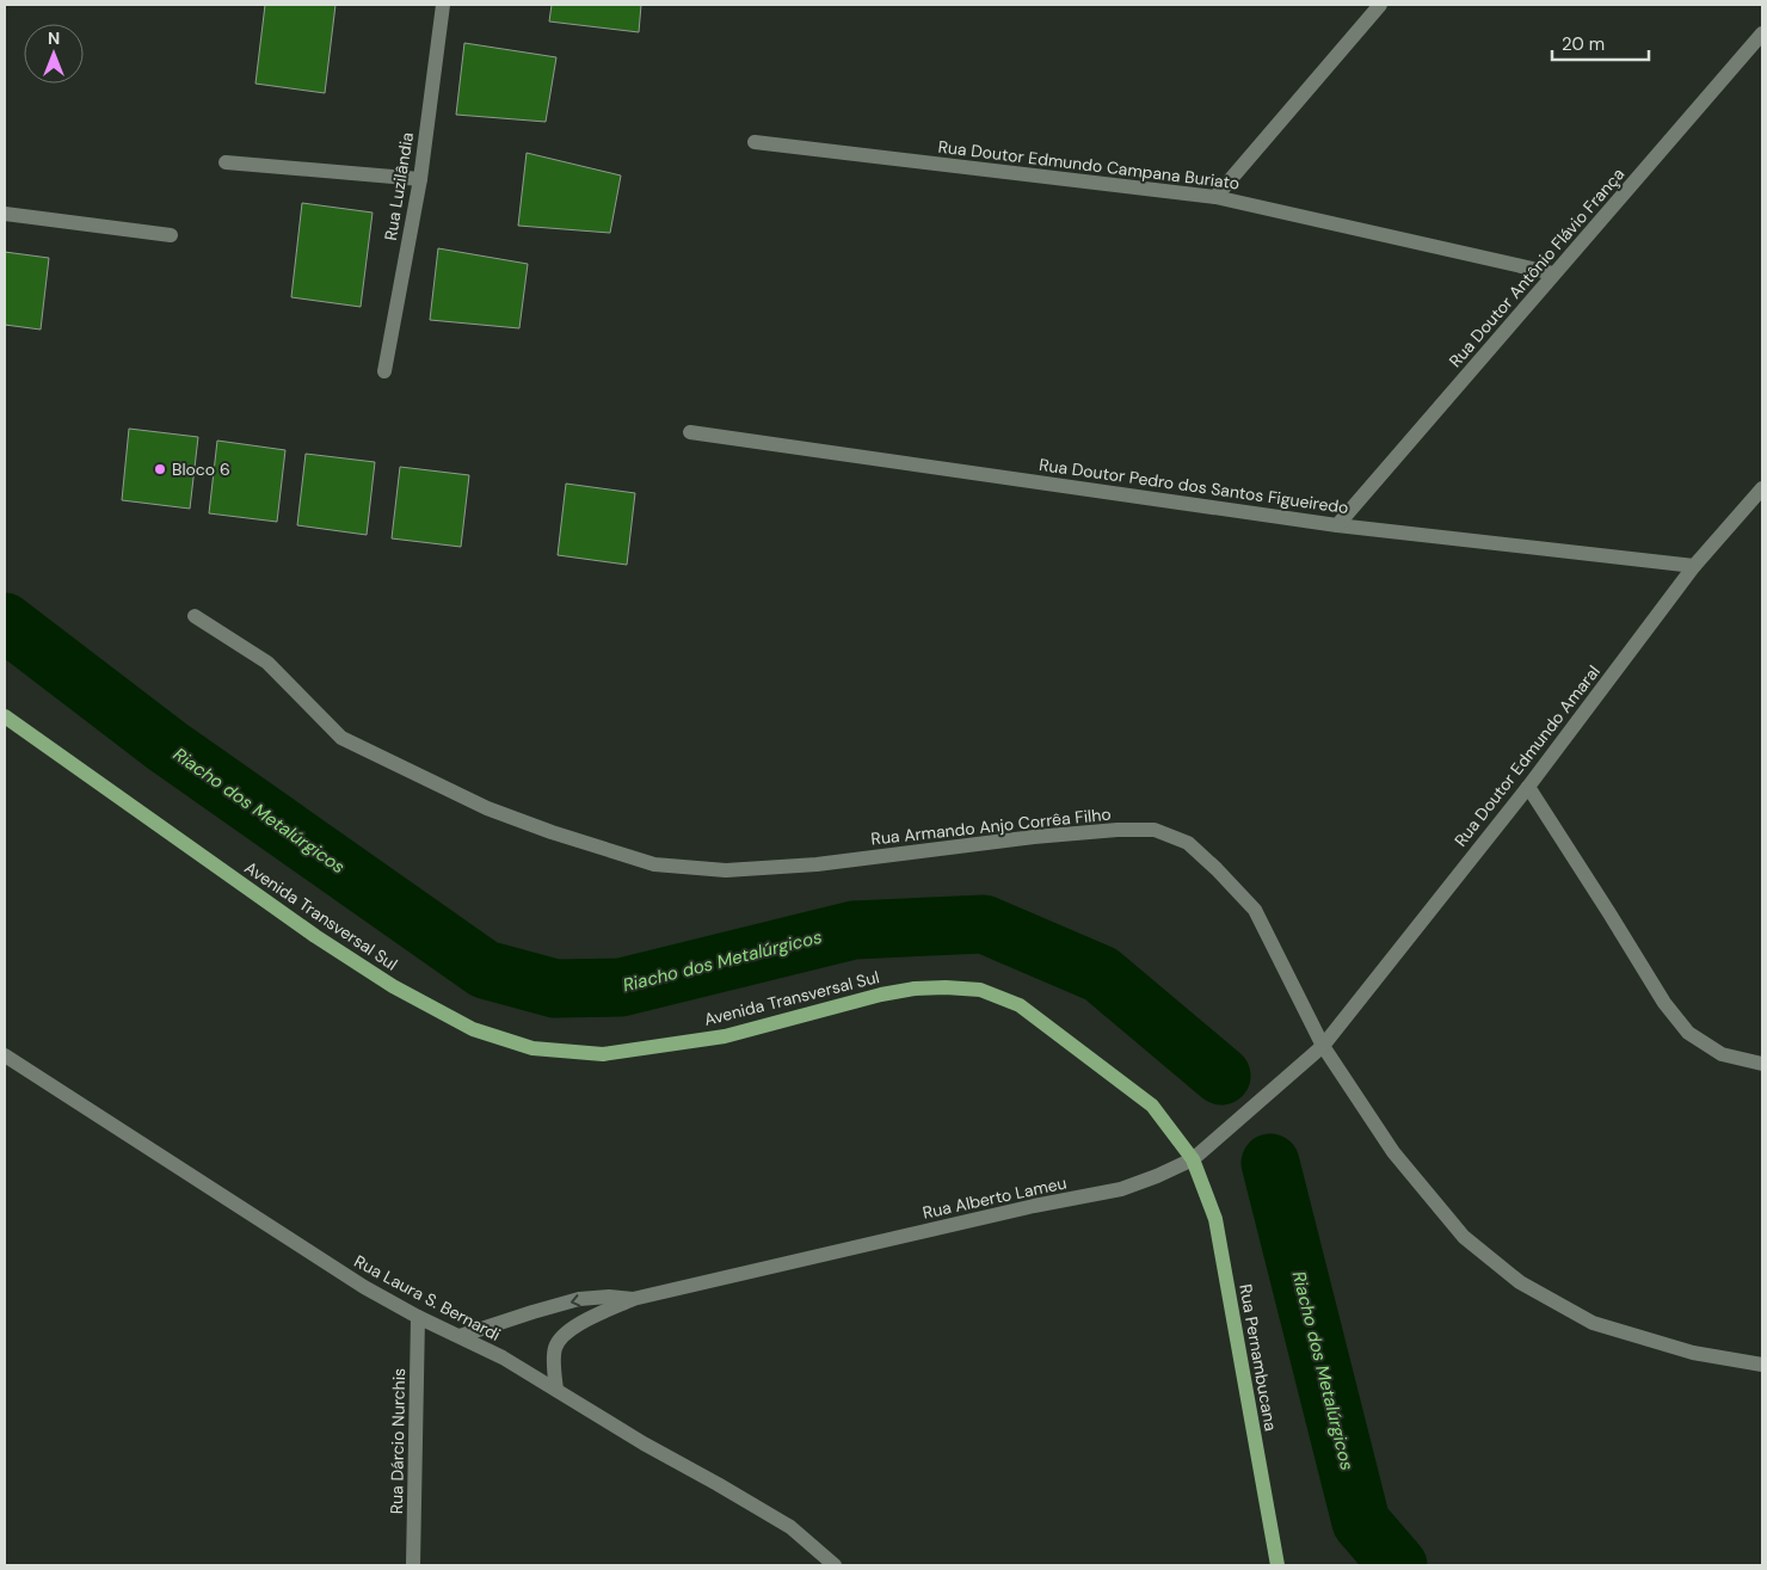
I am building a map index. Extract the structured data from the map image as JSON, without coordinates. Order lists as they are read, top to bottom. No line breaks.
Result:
{"streets":{"main road":["Avenida Transversal Sul","Rua Pernambucana"],"street":["Rua Doutor Edmundo Campana Buriato","Rua Luzilândia","Rua Doutor Antônio Flávio França","Rua Doutor Pedro dos Santos Figueiredo","Rua Doutor Edmundo Amaral","Rua Armando Anjo Corrêa Filho","Rua Alberto Lameu","Rua Laura S. Bernardi","Rua Dárcio Nurchis"]},"crossings":[["Rua Doutor Edmundo Campana Buriato","Rua Doutor Antônio Flávio França"],["Rua Doutor Antônio Flávio França","Rua Doutor Pedro dos Santos Figueiredo"],["Rua Doutor Pedro dos Santos Figueiredo","Rua Doutor Edmundo Amaral"],["Rua Doutor Edmundo Amaral","Rua Armando Anjo Corrêa Filho"],["Rua Doutor Edmundo Amaral","Rua Alberto Lameu"],["Rua Armando Anjo Corrêa Filho","Rua Alberto Lameu"],["Avenida Transversal Sul","Rua Alberto Lameu"],["Avenida Transversal Sul","Rua Pernambucana"],["Rua Alberto Lameu","Rua Laura S. Bernardi"],["Rua Alberto Lameu","Rua Pernambucana"],["Rua Laura S. Bernardi","Rua Dárcio Nurchis"]],"water":["Riacho dos Metalúrgicos"],"places":["Bloco 6"],"scale_bar":"20 m","north":"top"}
